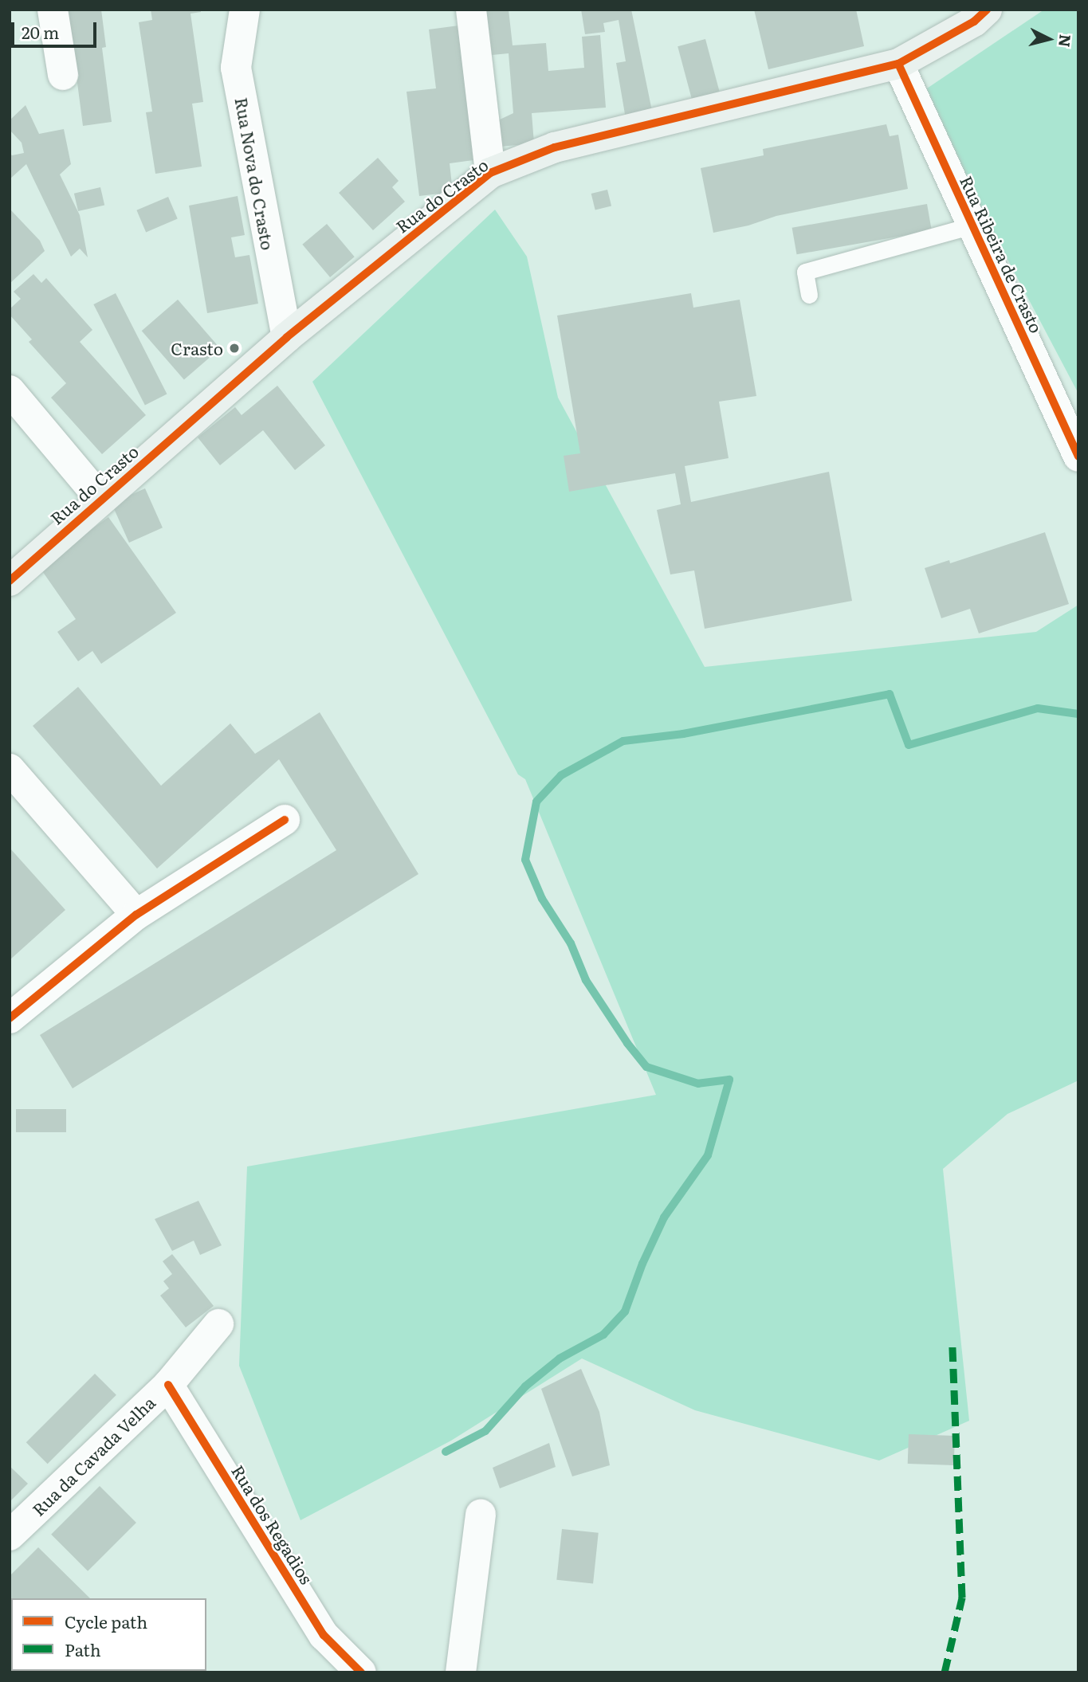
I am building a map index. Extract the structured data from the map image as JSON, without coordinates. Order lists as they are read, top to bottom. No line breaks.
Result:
{"streets":{"street":["Rua Nova do Crasto","Rua do Crasto","Rua Ribeira de Crasto","Rua da Cavada Velha","Rua dos Regadios"]},"crossings":[["Rua Nova do Crasto","Rua do Crasto"],["Rua do Crasto","Rua Ribeira de Crasto"],["Rua da Cavada Velha","Rua dos Regadios"]],"places":["Crasto"],"legend":["Cycle path","Path"],"scale_bar":"20 m","north":"right"}
